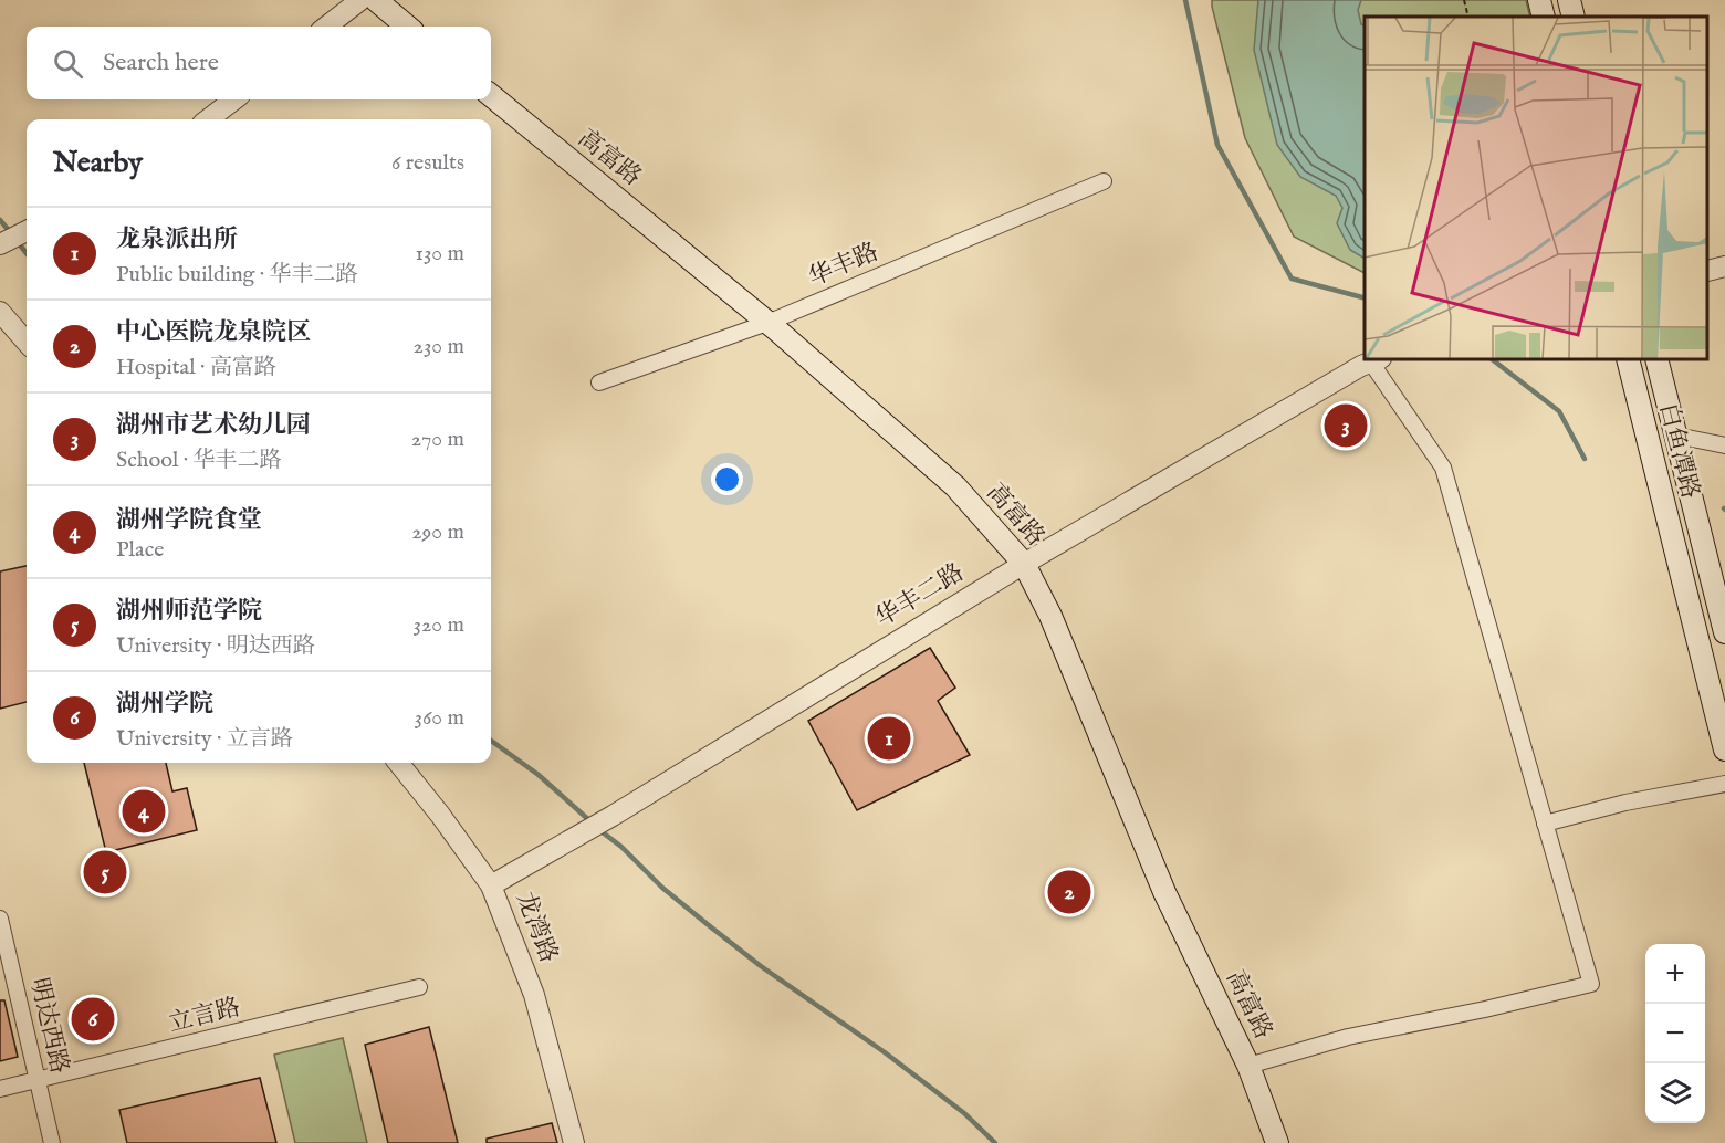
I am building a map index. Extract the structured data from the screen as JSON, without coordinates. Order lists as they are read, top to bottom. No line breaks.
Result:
{"streets":{"main road":["高富路","白鱼潭路"],"street":["华丰路","华丰二路","龙湾路","立言路","明达西路"]},"crossings":[["高富路","华丰路"],["高富路","华丰二路"],["华丰二路","龙湾路"],["立言路","明达西路"]],"page":{"search":"Search here","heading":["Nearby","6 results"],"list":[{"mark":"1","name":"龙泉派出所","note":"Public building · 华丰二路","value":"130 m"},{"mark":"2","name":"中心医院龙泉院区","note":"Hospital · 高富路","value":"230 m"},{"mark":"3","name":"湖州市艺术幼儿园","note":"School · 华丰二路","value":"270 m"},{"mark":"4","name":"湖州学院食堂","note":"Place","value":"290 m"},{"mark":"5","name":"湖州师范学院","note":"University · 明达西路","value":"320 m"},{"mark":"6","name":"湖州学院","note":"University · 立言路","value":"360 m"}],"pins":["3","1","4","5","2","6"],"map_buttons":["+","−"]}}
